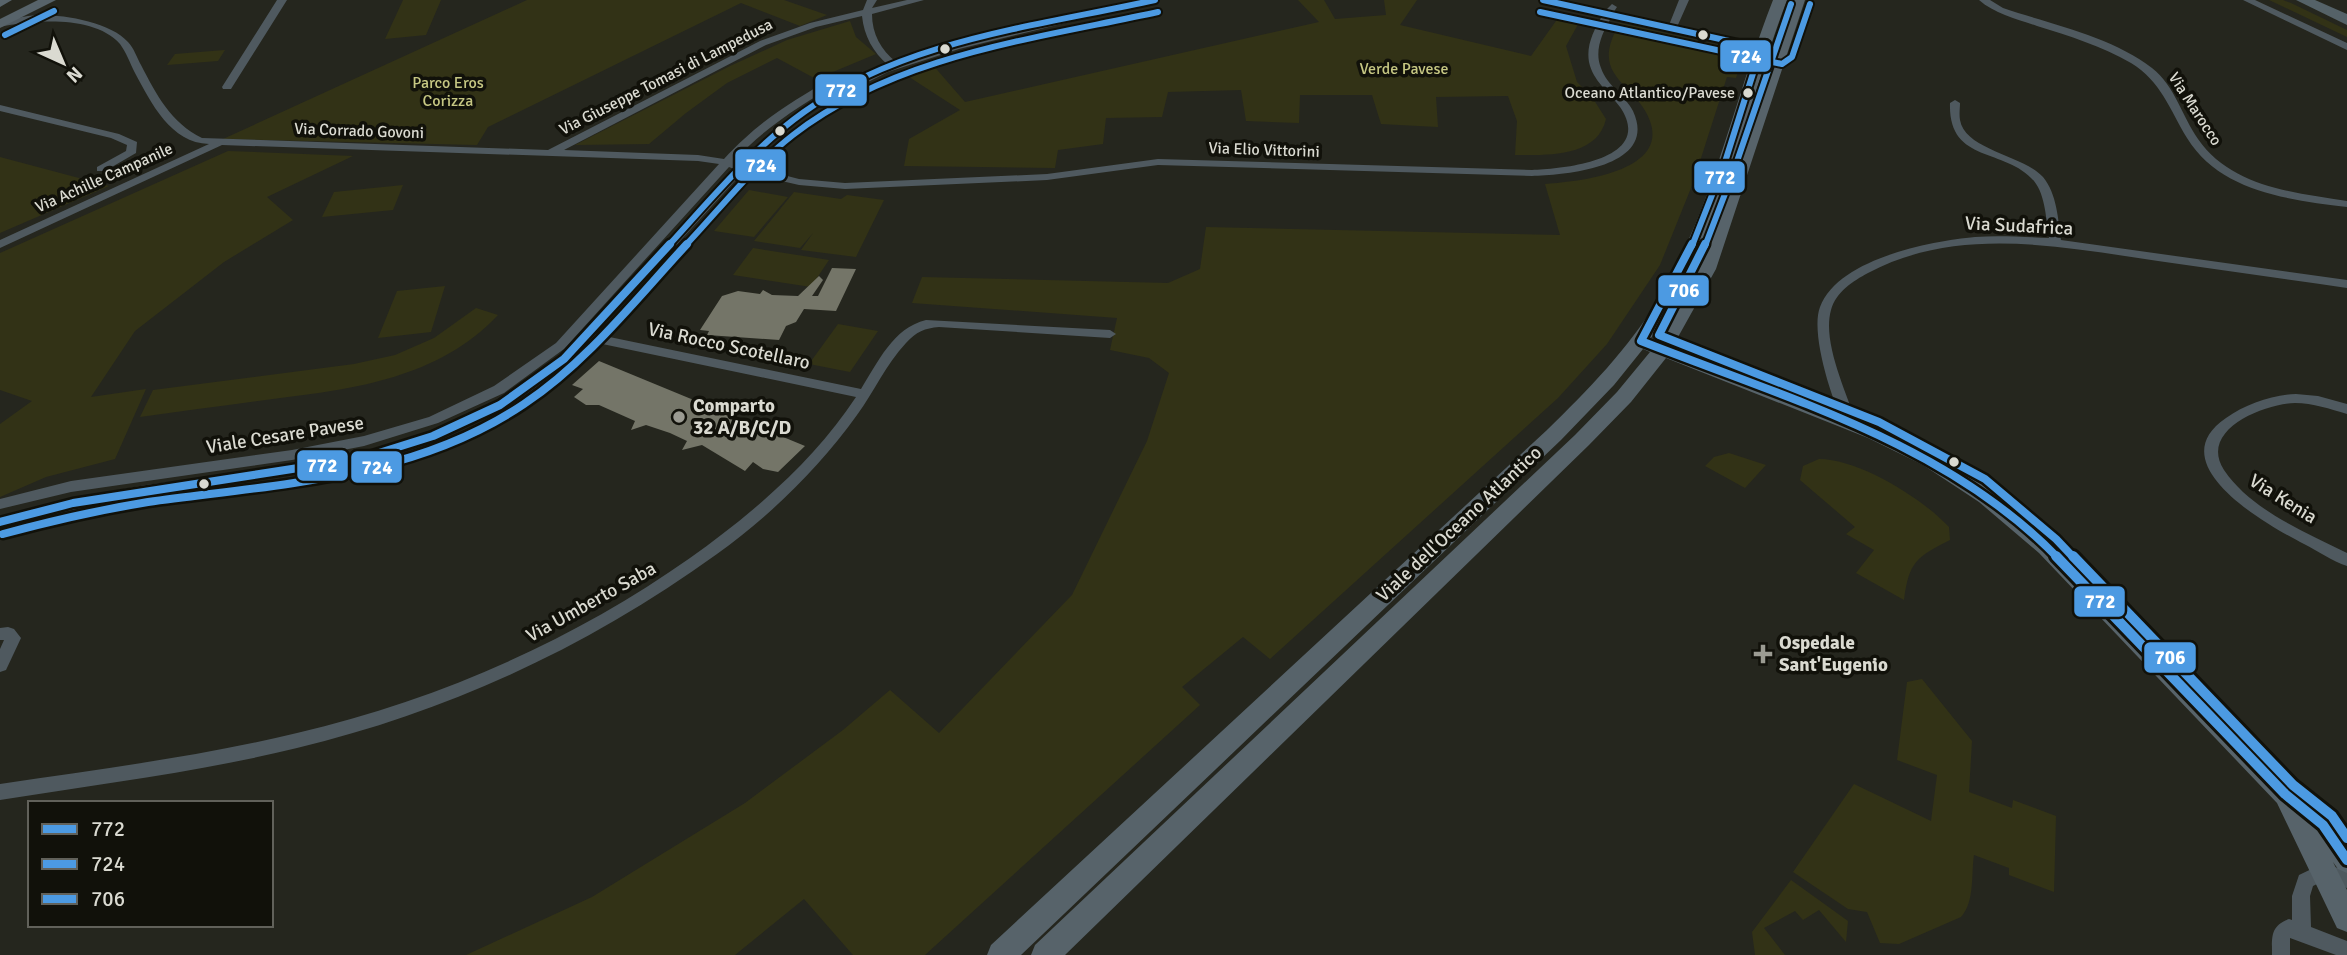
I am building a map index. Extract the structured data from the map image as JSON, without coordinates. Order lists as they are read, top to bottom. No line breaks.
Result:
{"streets":{"main road":["Viale dell'Oceano Atlantico"],"street":["Via Giuseppe Tomasi di Lampedusa","Via Marocco","Via Corrado Govoni","Via Elio Vittorini","Via Achille Campanile","Via Sudafrica","Via Rocco Scotellaro","Viale Cesare Pavese","Via Kenia","Via Umberto Saba"]},"crossings":[["Via Giuseppe Tomasi di Lampedusa","Via Corrado Govoni"],["Via Corrado Govoni","Via Achille Campanile"],["Via Corrado Govoni","Viale Cesare Pavese"],["Via Elio Vittorini","Viale Cesare Pavese"],["Via Rocco Scotellaro","Viale Cesare Pavese"],["Via Rocco Scotellaro","Via Umberto Saba"]],"parks":["Verde Pavese","Parco Eros Corizza"],"places":{"other":["Oceano Atlantico/Pavese","Comparto 32 A/B/C/D"],"health":["Ospedale Sant'Eugenio"]},"lines":["transit line 772","transit line 724","transit line 706"],"legend":["772","724","706"],"north":"bottom right"}
